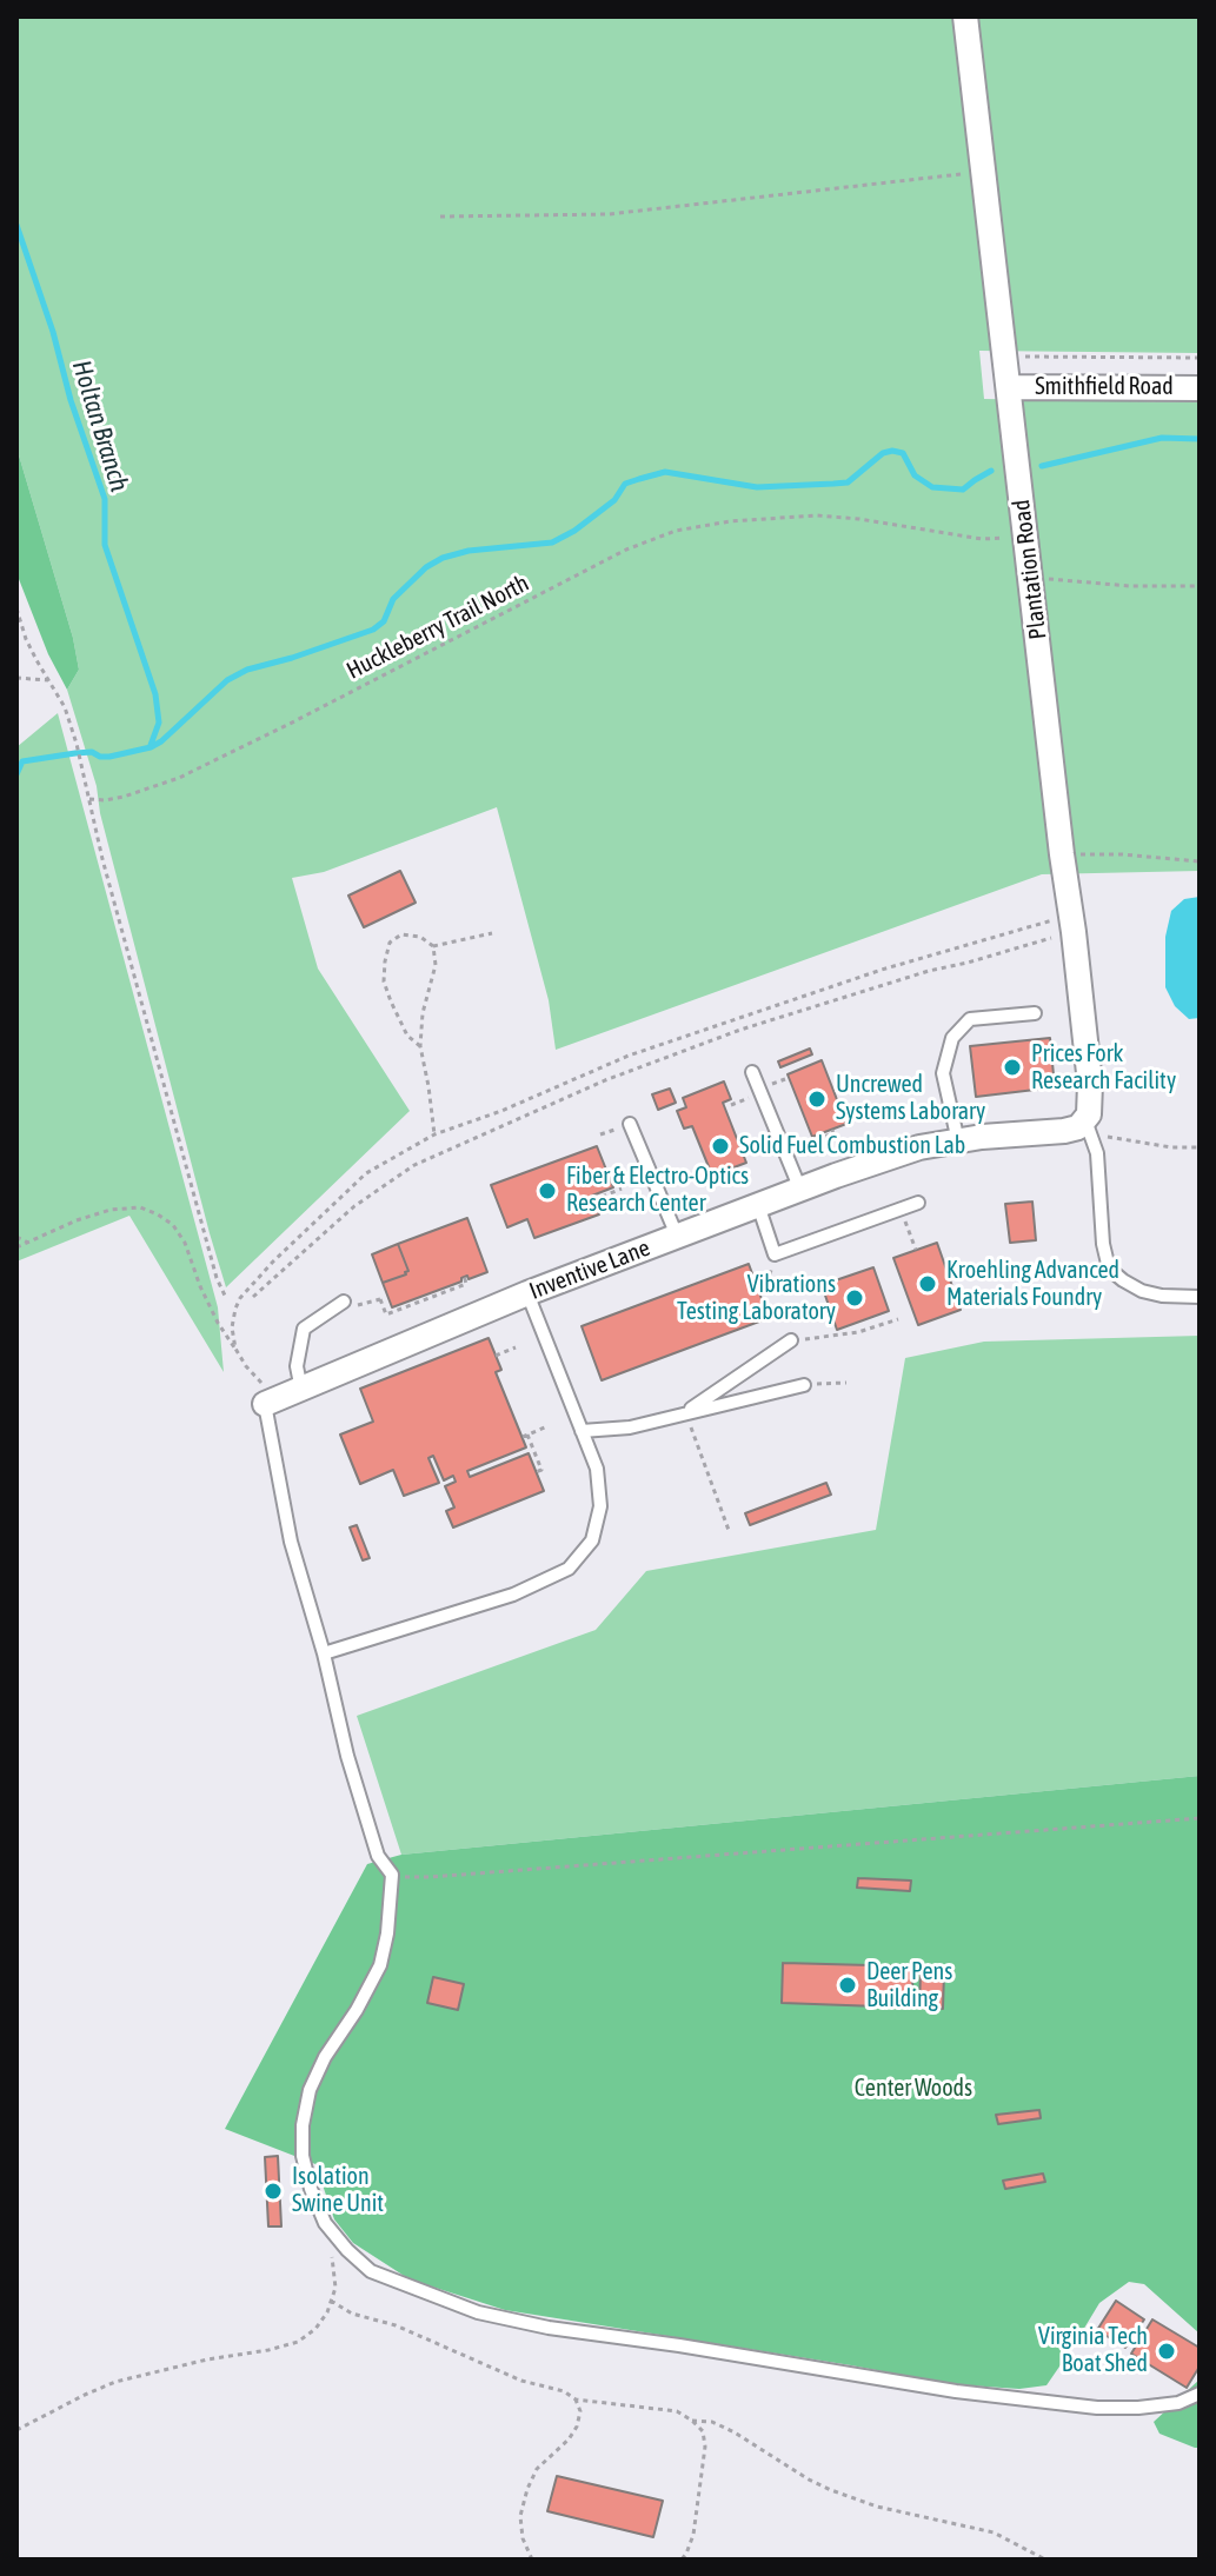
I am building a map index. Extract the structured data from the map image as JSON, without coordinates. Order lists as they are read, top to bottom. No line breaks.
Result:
{"streets":{"street":["Smithfield Road","Plantation Road","Inventive Lane"],"path":["Huckleberry Trail North"]},"crossings":[["Smithfield Road","Plantation Road"],["Plantation Road","Inventive Lane"]],"water":["Holtan Branch"],"parks":["Center Woods"],"places":["Prices Fork Research Facility","Uncrewed Systems Laborary","Solid Fuel Combustion Lab","Fiber & Electro-Optics Research Center","Kroehling Advanced Materials Foundry","Vibrations Testing Laboratory","Deer Pens Building","Isolation Swine Unit","Virginia Tech Boat Shed"]}
